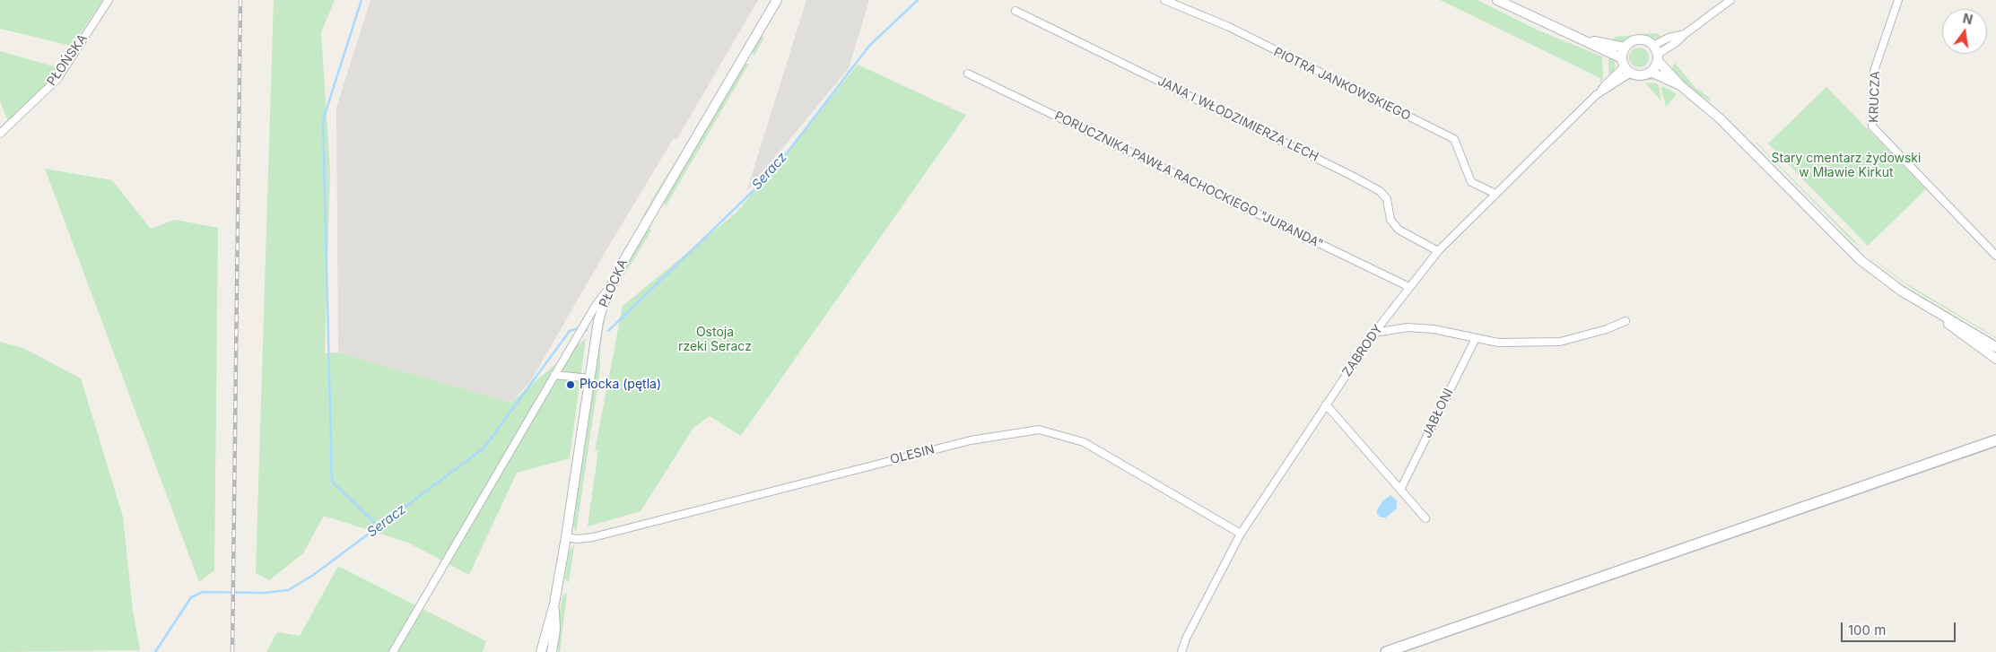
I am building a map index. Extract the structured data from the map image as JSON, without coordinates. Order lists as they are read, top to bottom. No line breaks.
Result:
{"streets":{"street":["PŁOŃSKA","PIOTRA JANKOWSKIEGO","KRUCZA","JANA I WŁODZIMIERZA LECH","PORUCZNIKA PAWŁA RACHOCKIEGO \"JURANDA\"","PŁOCKA","ZABRODY","JABŁONI","OLESIN"]},"crossings":[["PIOTRA JANKOWSKIEGO","ZABRODY"],["JANA I WŁODZIMIERZA LECH","ZABRODY"],["PORUCZNIKA PAWŁA RACHOCKIEGO \"JURANDA\"","ZABRODY"],["PŁOCKA","OLESIN"],["ZABRODY","OLESIN"]],"water":["Seracz"],"parks":["Stary cmentarz żydowski w Mławie Kirkut","Ostoja rzeki Seracz"],"places":["Płocka (pętla)"],"scale_bar":"100 m","north":"top"}
